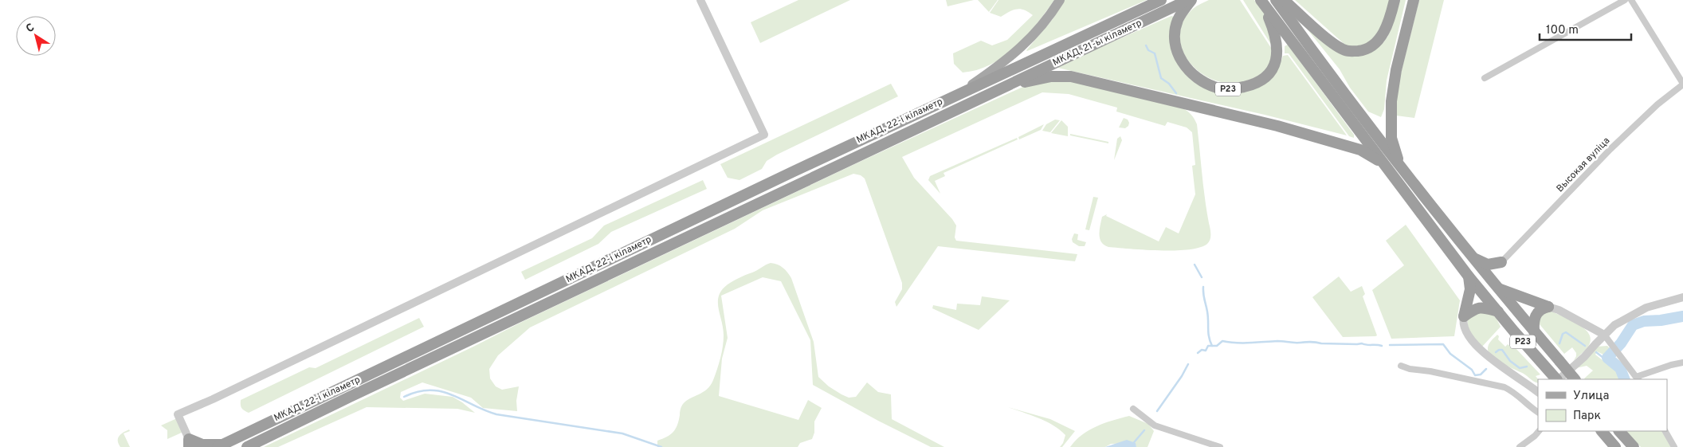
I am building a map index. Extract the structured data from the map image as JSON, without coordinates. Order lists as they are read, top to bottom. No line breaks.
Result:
{"streets":{"highway":["МКАД, 21-ы кіламетр","Р23","МКАД, 22-і кіламетр"],"street":["Высокая вуліца"]},"crossings":[["МКАД, 21-ы кіламетр","Р23"],["МКАД, 21-ы кіламетр","МКАД, 22-і кіламетр"],["Р23","МКАД, 22-і кіламетр"]],"legend":["Улица","Парк"],"scale_bar":"100 m","north":"top left"}
